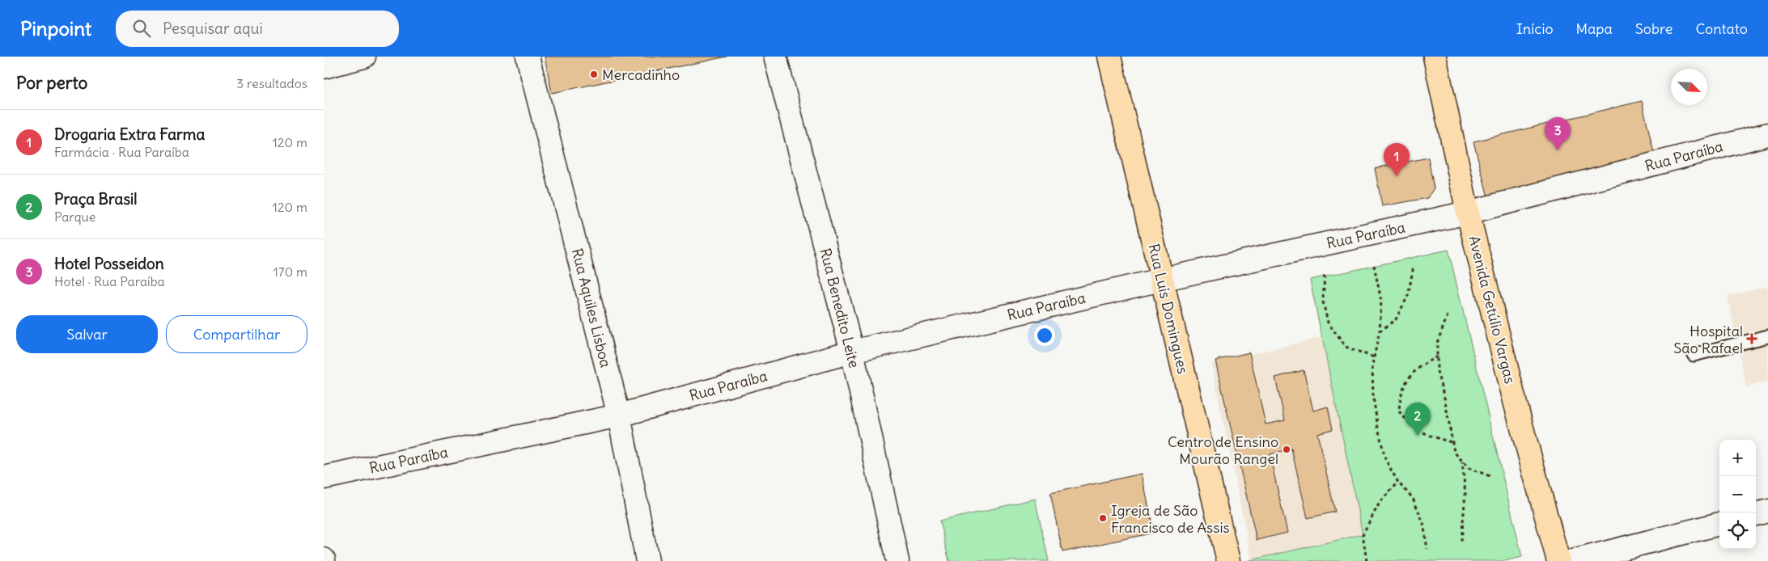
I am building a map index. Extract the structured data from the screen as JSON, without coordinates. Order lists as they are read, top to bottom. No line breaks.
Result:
{"streets":{"main road":["Rua Luís Domingues","Avenida Getúlio Vargas"],"street":["Rua Paraíba","Rua Aquiles Lisboa","Rua Benedito Leite"]},"crossings":[["Rua Paraíba","Rua Aquiles Lisboa"],["Rua Paraíba","Rua Benedito Leite"],["Rua Paraíba","Rua Luís Domingues"],["Rua Paraíba","Avenida Getúlio Vargas"]],"places":{"other":["Mercadinho","Centro de Ensino Mourão Rangel","Igreja de São Francisco de Assis"],"health":["Hospital São Rafael"]},"north":"bottom right","page":{"header":"Pinpoint","search":"Pesquisar aqui","nav":["Início","Mapa","Sobre","Contato"],"heading":["Por perto","3 resultados"],"list":[{"mark":"1","name":"Drogaria Extra Farma","note":"Farmácia · Rua Paraíba","value":"120 m"},{"mark":"2","name":"Praça Brasil","note":"Parque","value":"120 m"},{"mark":"3","name":"Hotel Posseidon","note":"Hotel · Rua Paraíba","value":"170 m"}],"pins":["3","1","2"],"buttons":["Salvar","Compartilhar"],"map_buttons":["+","−"]}}
